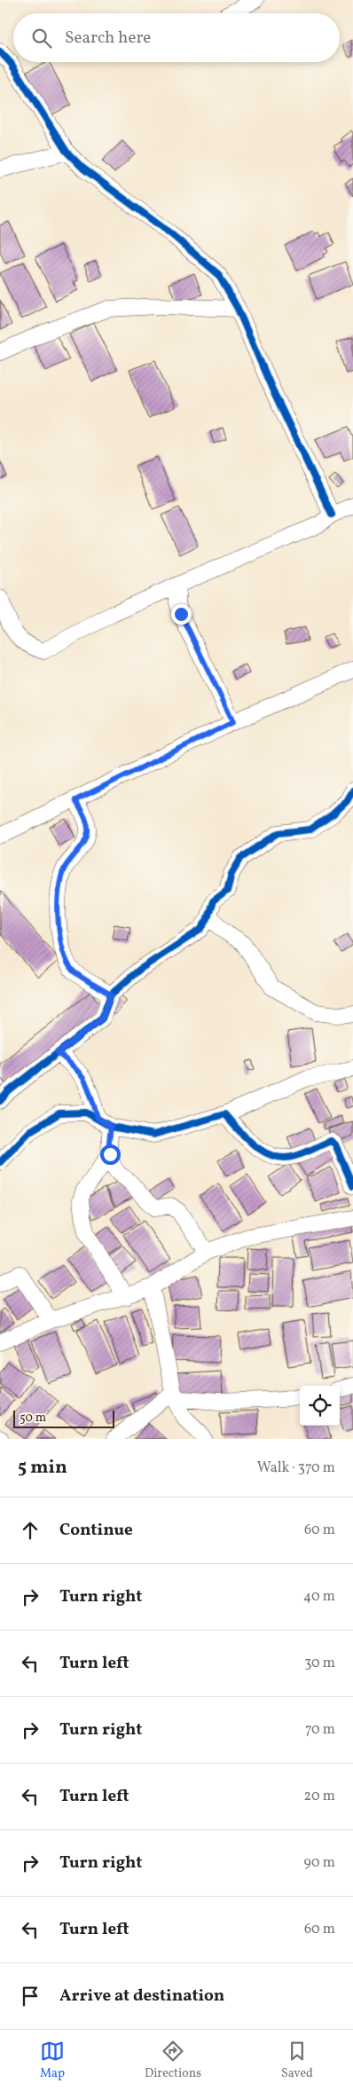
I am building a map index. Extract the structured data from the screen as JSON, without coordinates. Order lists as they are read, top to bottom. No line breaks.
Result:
{"scale_bar":"50 m","page":{"search":"Search here","scale":"50 m","heading":["5 min","Walk · 370 m"],"list":[["Continue","60 m"],["Turn right","40 m"],["Turn left","30 m"],["Turn right","70 m"],["Turn left","20 m"],["Turn right","90 m"],["Turn left","60 m"],"Arrive at destination"],"nav":["Map","Directions","Saved"]}}
